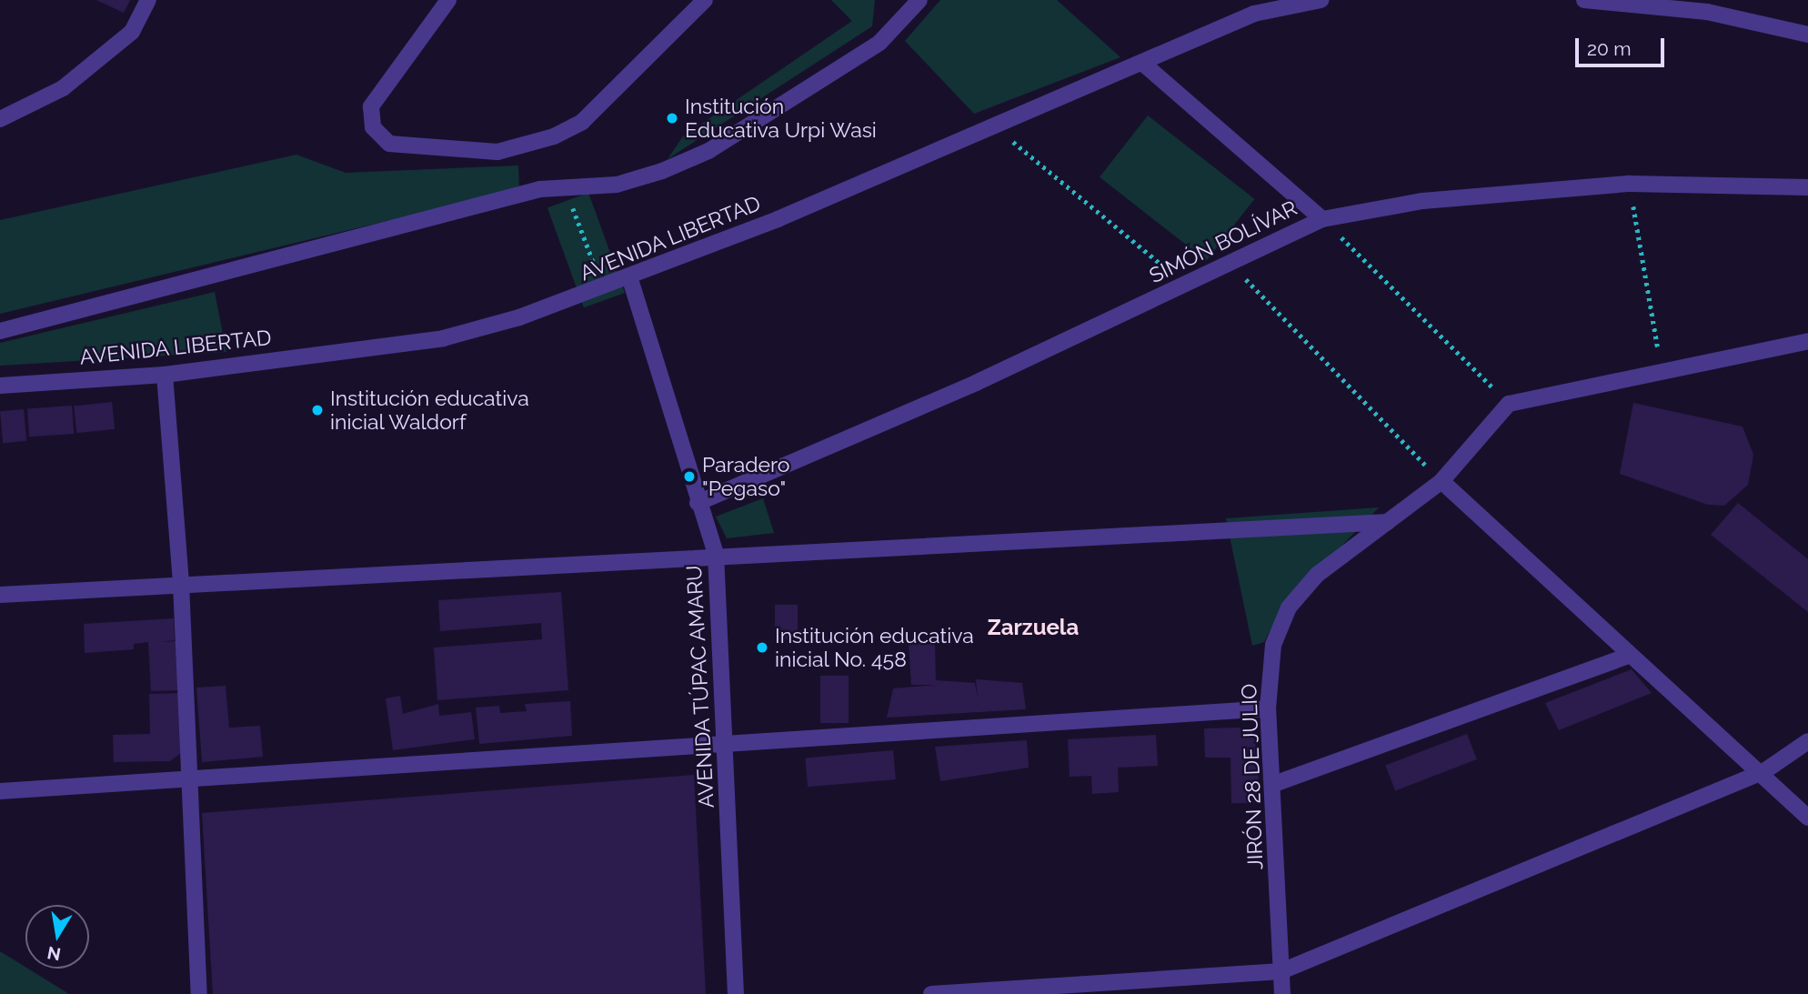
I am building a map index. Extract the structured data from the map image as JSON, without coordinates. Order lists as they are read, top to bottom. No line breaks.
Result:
{"streets":{"street":["AVENIDA LIBERTAD","SIMÓN BOLÍVAR","AVENIDA TÚPAC AMARU","JIRÓN 28 DE JULIO"]},"crossings":[["AVENIDA LIBERTAD","AVENIDA TÚPAC AMARU"],["SIMÓN BOLÍVAR","AVENIDA TÚPAC AMARU"]],"districts":["Zarzuela"],"places":["Institución Educativa Urpi Wasi","Institución educativa inicial Waldorf","Paradero \"Pegaso\"","Institución educativa inicial No. 458"],"scale_bar":"20 m","north":"bottom"}
